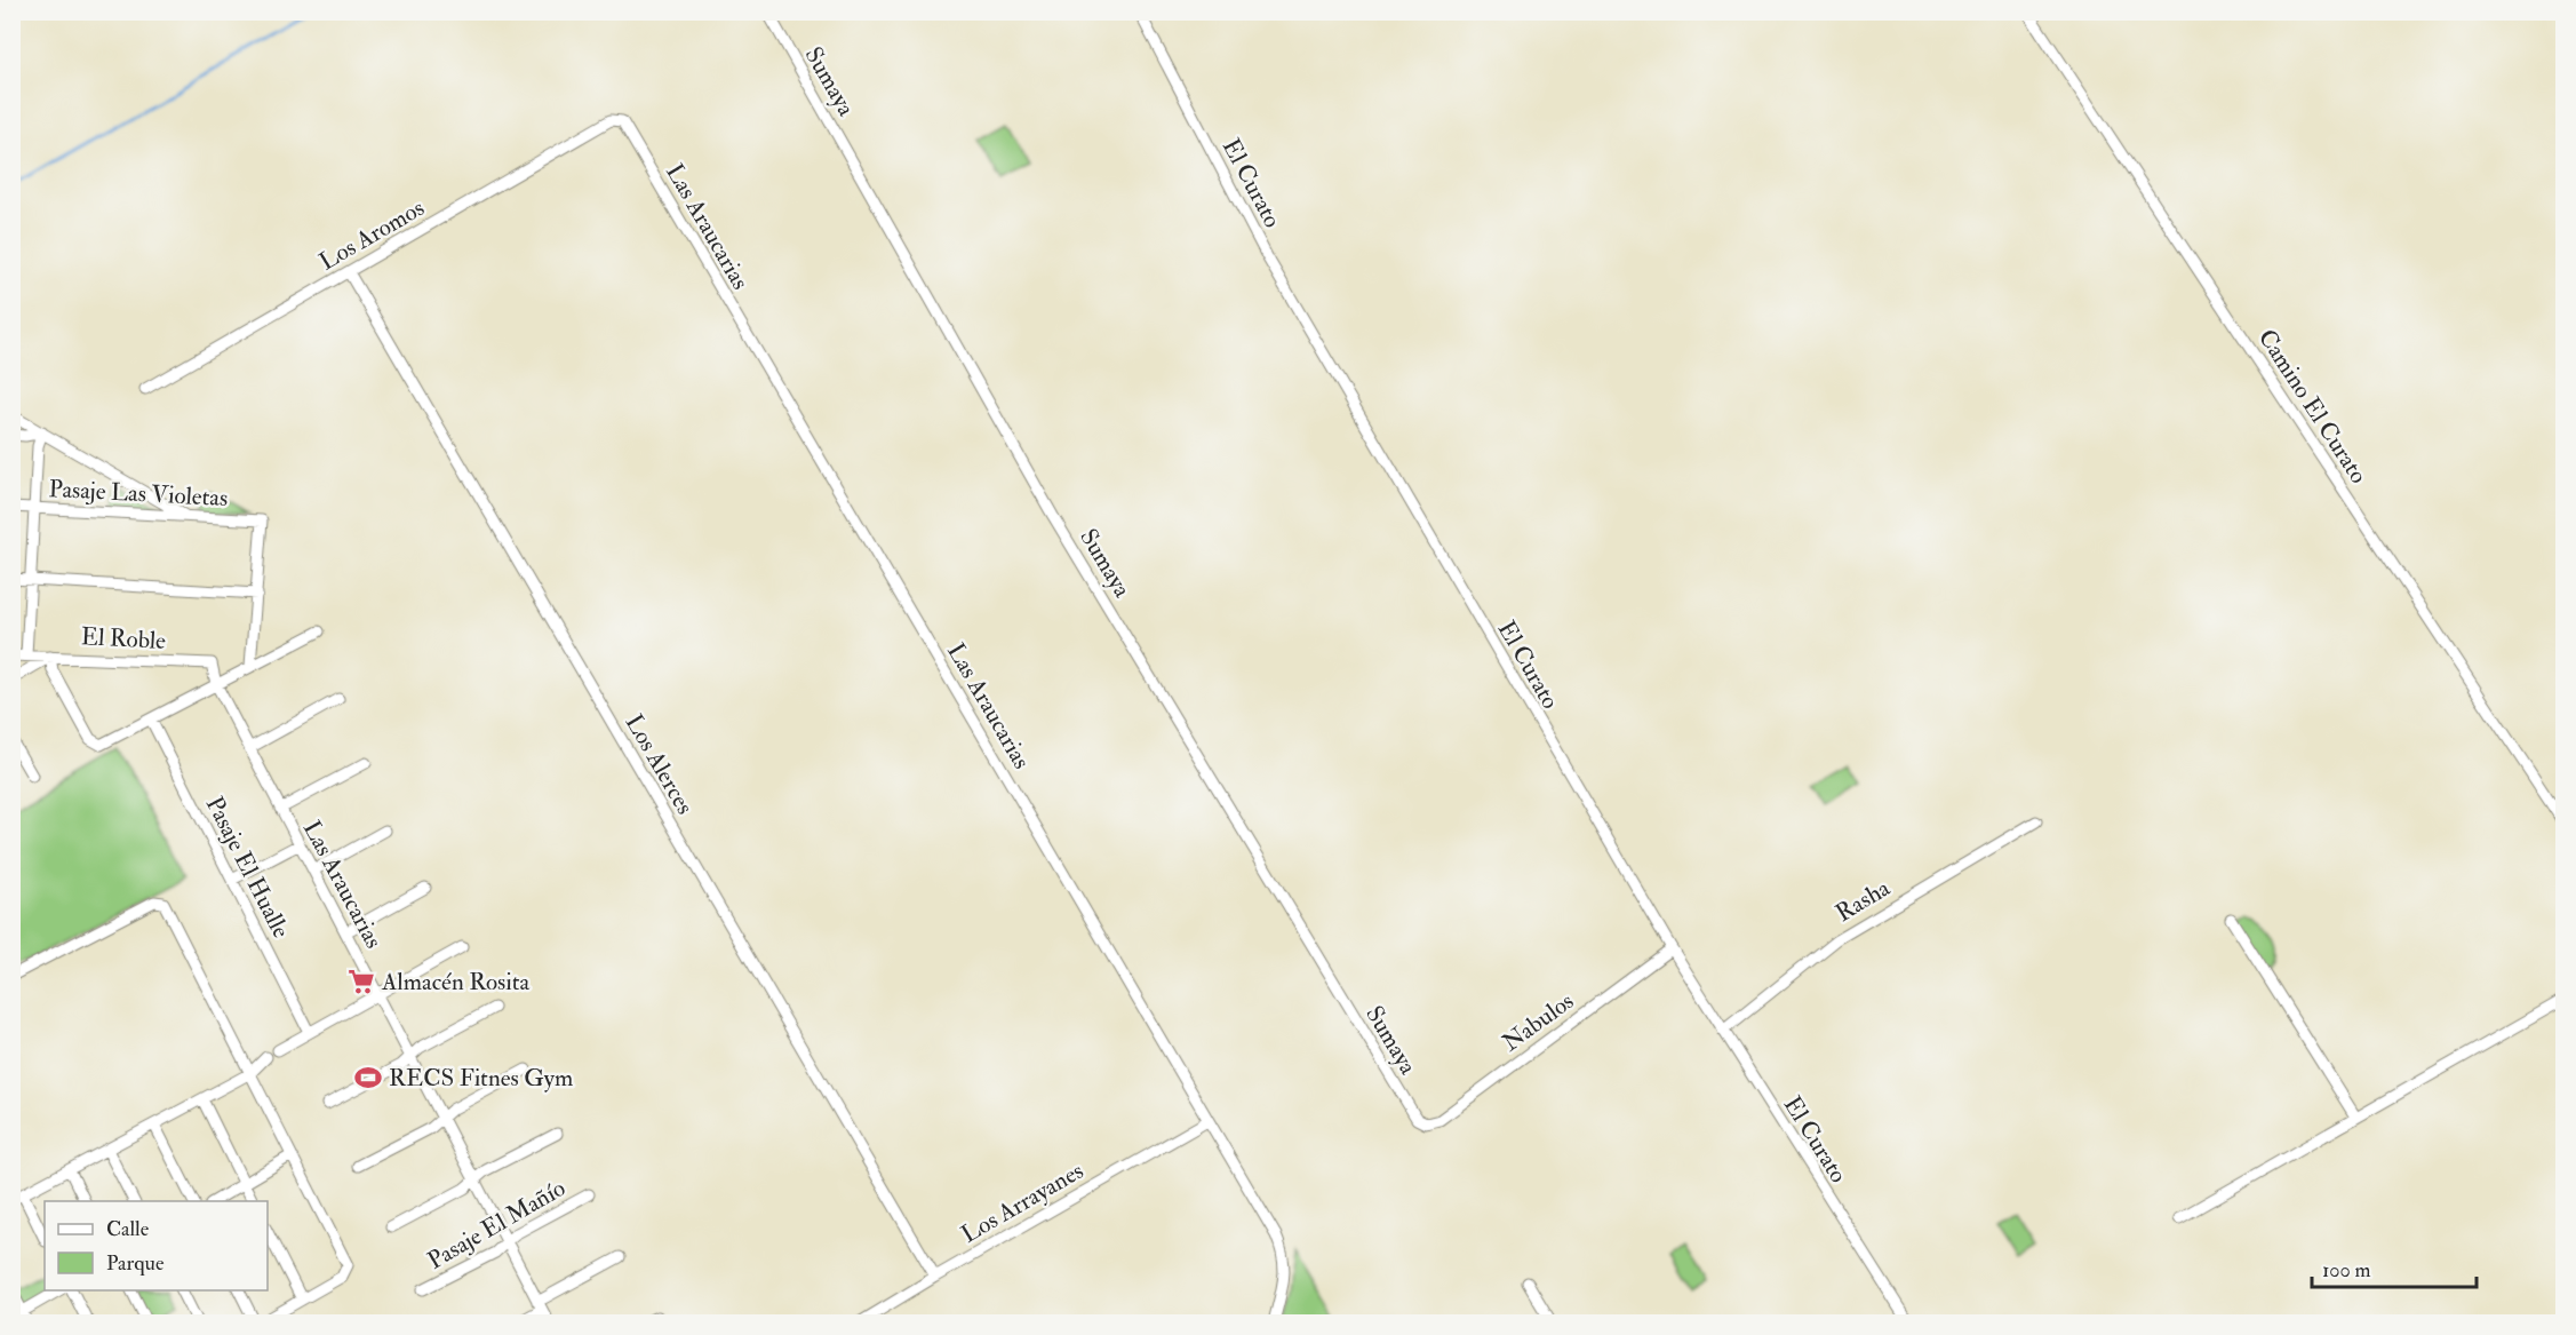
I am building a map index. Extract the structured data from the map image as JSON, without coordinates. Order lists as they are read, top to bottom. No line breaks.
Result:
{"streets":{"street":["Sumaya","El Curato","Las Araucarias","Los Aromos","Camino El Curato","Pasaje Las Violetas","El Roble","Los Alerces","Pasaje El Hualle","Rasha","Nabulos","Los Arrayanes","Pasaje El Mañío"]},"crossings":[["Sumaya","Nabulos"],["El Curato","Rasha"],["El Curato","Nabulos"],["Las Araucarias","Los Aromos"],["Las Araucarias","El Roble"],["Las Araucarias","Los Arrayanes"],["Las Araucarias","Pasaje El Mañío"],["Los Aromos","Los Alerces"],["Los Alerces","Los Arrayanes"]],"places":{"supermarket":["Almacén Rosita"],"sports":["RECS Fitnes Gym"]},"legend":["Calle","Parque"],"scale_bar":"100 m"}
